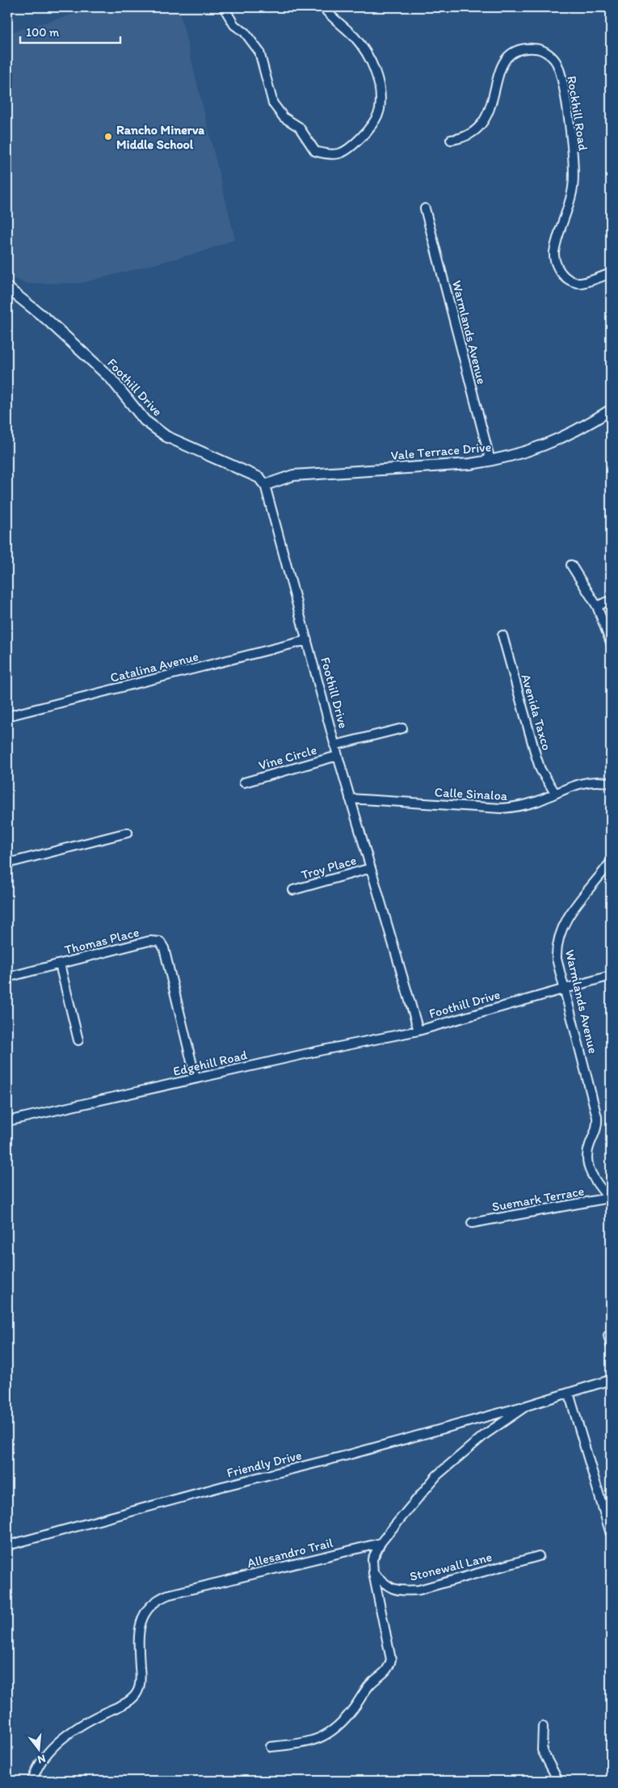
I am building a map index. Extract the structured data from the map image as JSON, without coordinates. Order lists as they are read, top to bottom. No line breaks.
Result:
{"streets":{"main road":["Foothill Drive","Vale Terrace Drive"],"street":["Rockhill Road","Warmlands Avenue","Catalina Avenue","Avenida Taxco","Vine Circle","Calle Sinaloa","Troy Place","Thomas Place","Edgehill Road","Suemark Terrace","Friendly Drive","Allesandro Trail","Stonewall Lane"]},"crossings":[["Warmlands Avenue","Foothill Drive"],["Warmlands Avenue","Vale Terrace Drive"],["Warmlands Avenue","Suemark Terrace"],["Foothill Drive","Vale Terrace Drive"],["Foothill Drive","Catalina Avenue"],["Foothill Drive","Vine Circle"],["Foothill Drive","Calle Sinaloa"],["Foothill Drive","Troy Place"],["Foothill Drive","Edgehill Road"],["Avenida Taxco","Calle Sinaloa"],["Thomas Place","Edgehill Road"]],"places":["Rancho Minerva Middle School"],"scale_bar":"100 m","north":"bottom"}
